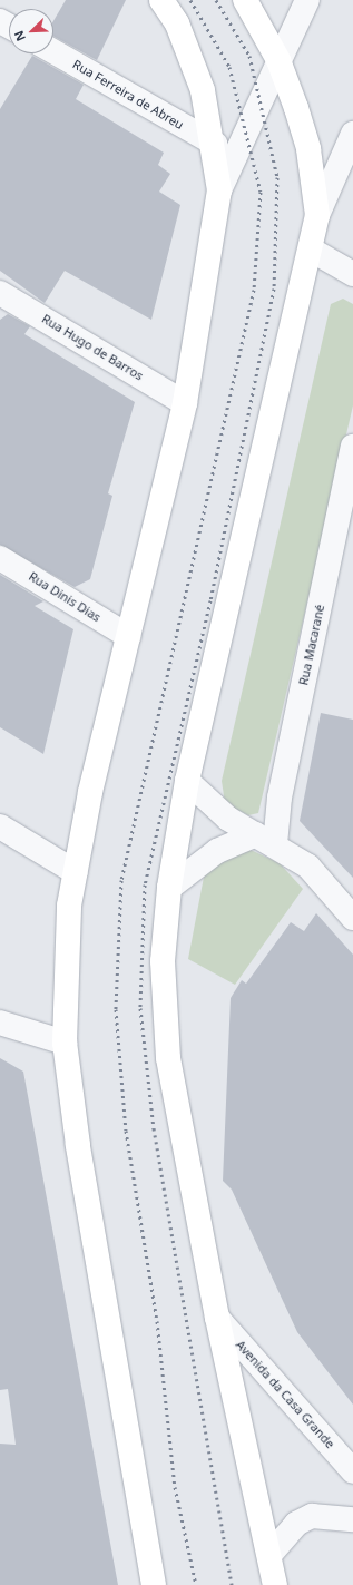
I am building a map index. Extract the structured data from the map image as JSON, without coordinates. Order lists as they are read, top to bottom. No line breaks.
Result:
{"streets":{"street":["Rua Ferreira de Abreu","Rua Hugo de Barros","Rua Dinis Dias","Rua Macarané","Avenida da Casa Grande"]},"north":"bottom left"}
